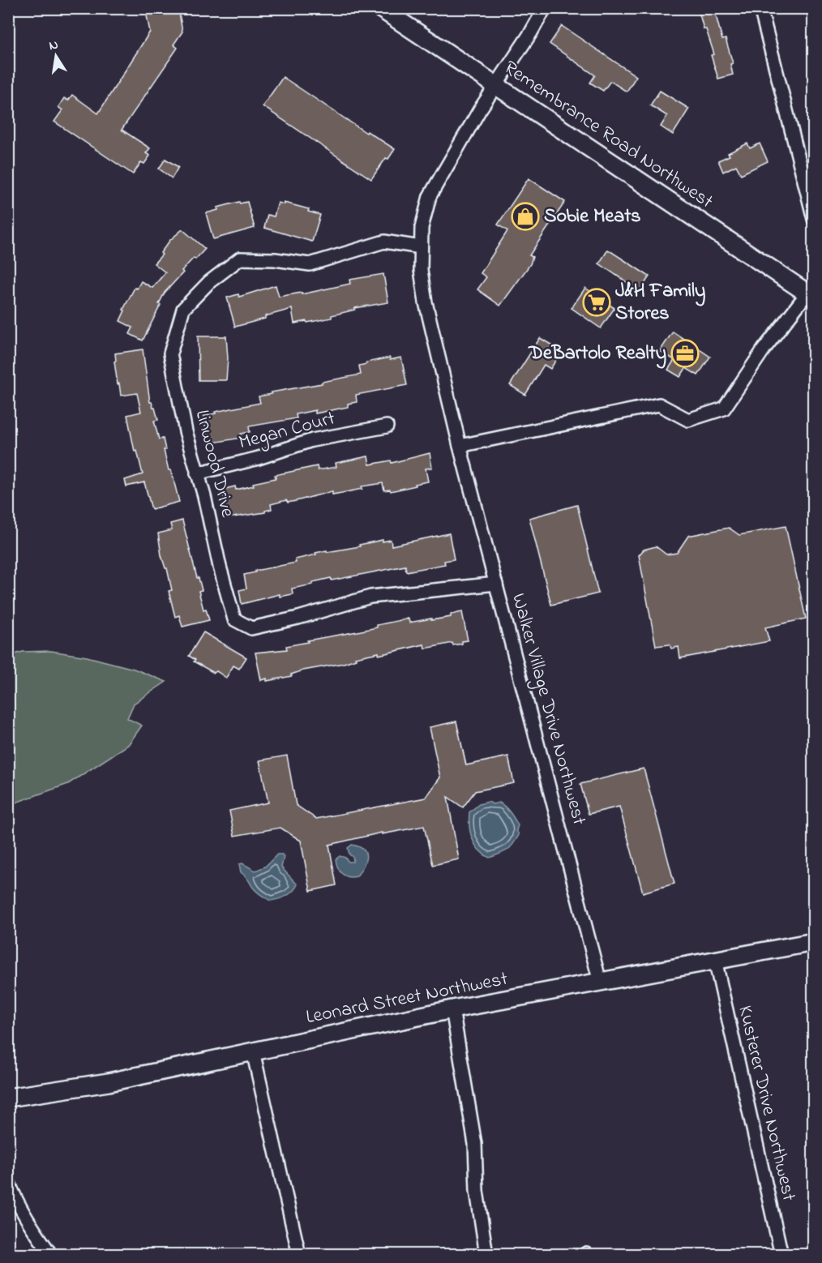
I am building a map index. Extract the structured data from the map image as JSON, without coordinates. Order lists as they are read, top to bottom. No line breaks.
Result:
{"streets":{"main road":["Remembrance Road Northwest","Leonard Street Northwest"],"street":["Megan Court","Linwood Drive","Walker Village Drive Northwest","Kusterer Drive Northwest"]},"crossings":[["Remembrance Road Northwest","Walker Village Drive Northwest"],["Megan Court","Linwood Drive"],["Linwood Drive","Walker Village Drive Northwest"],["Walker Village Drive Northwest","Leonard Street Northwest"],["Leonard Street Northwest","Kusterer Drive Northwest"]],"places":{"shop":["Sobie Meats"],"supermarket":["J&H Family Stores"],"office":["DeBartolo Realty"]},"north":"top"}
